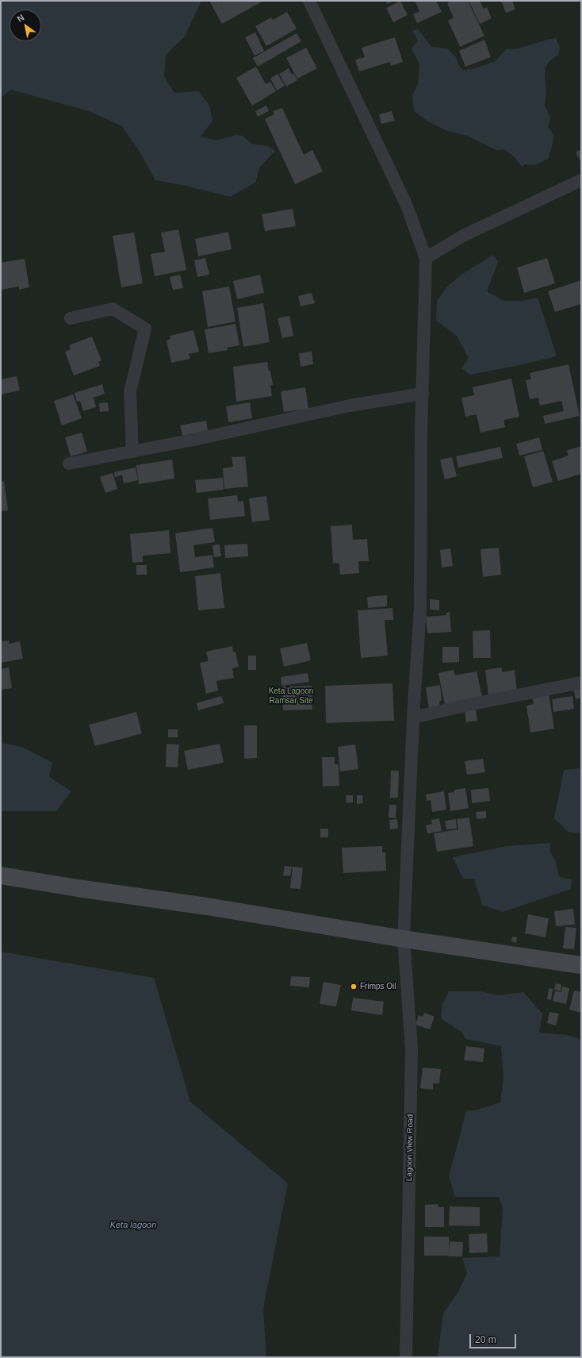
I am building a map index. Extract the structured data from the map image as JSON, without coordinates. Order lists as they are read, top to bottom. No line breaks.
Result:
{"streets":{"street":["Lagoon View Road"]},"water":["Keta lagoon"],"parks":["Keta Lagoon Ramsar Site"],"places":["Frimps Oil"],"scale_bar":"20 m","north":"top left"}
